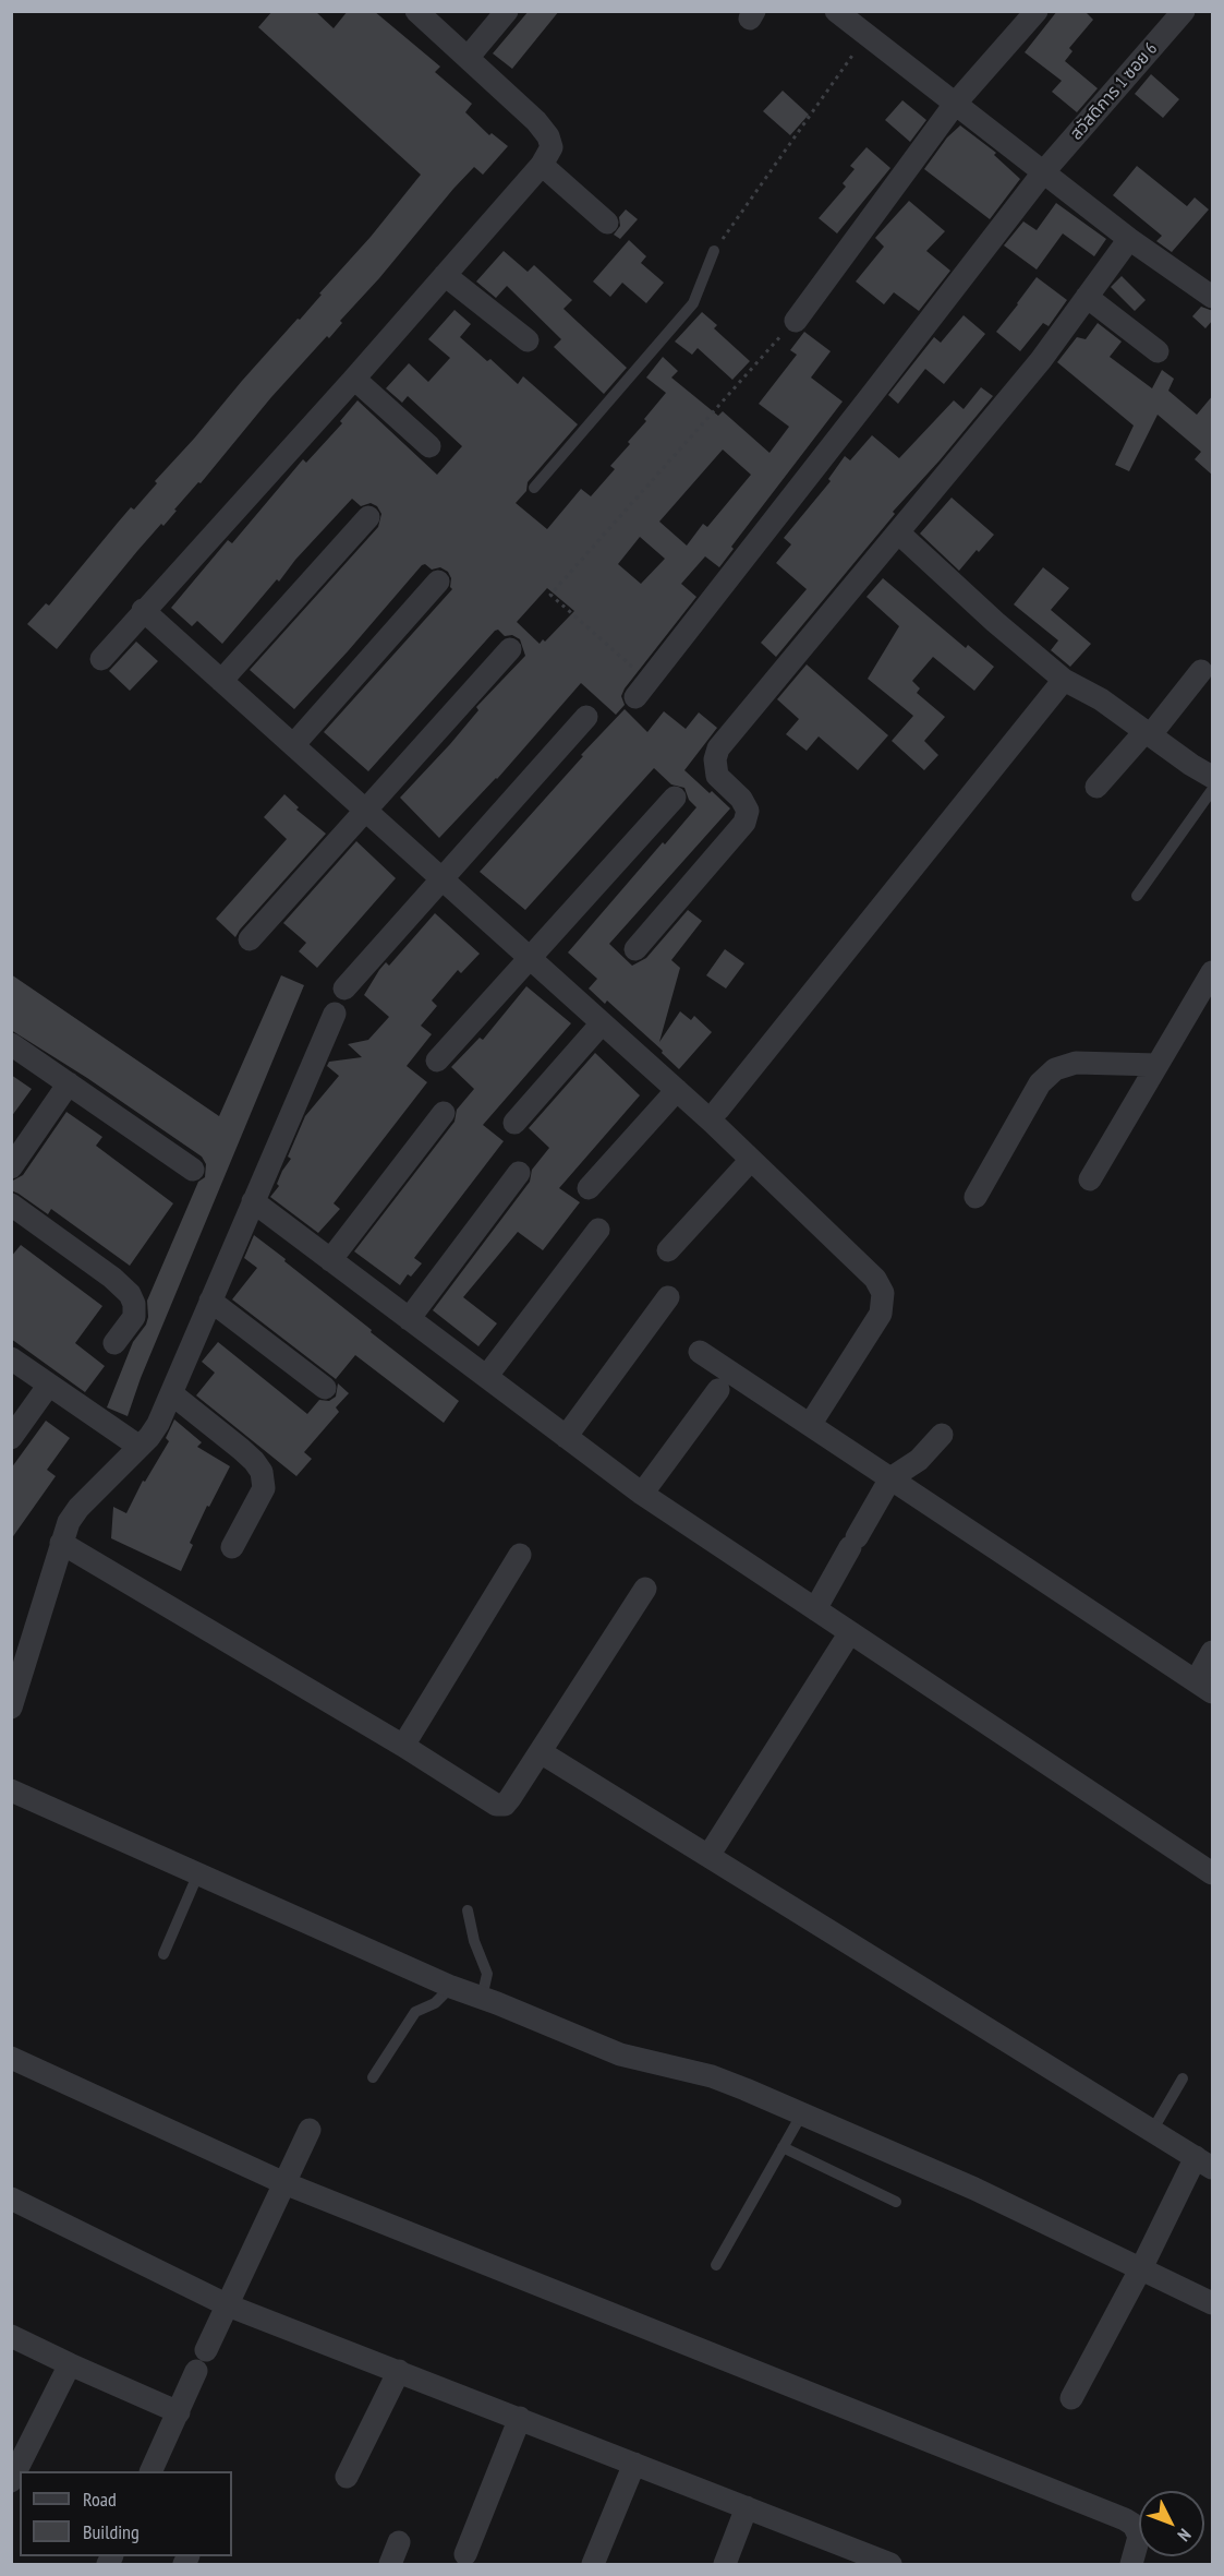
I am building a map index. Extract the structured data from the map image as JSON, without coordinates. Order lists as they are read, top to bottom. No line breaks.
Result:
{"streets":{"street":["สวัสดิการ 1 ซอย 6"]},"legend":["Road","Building"],"north":"bottom right"}
